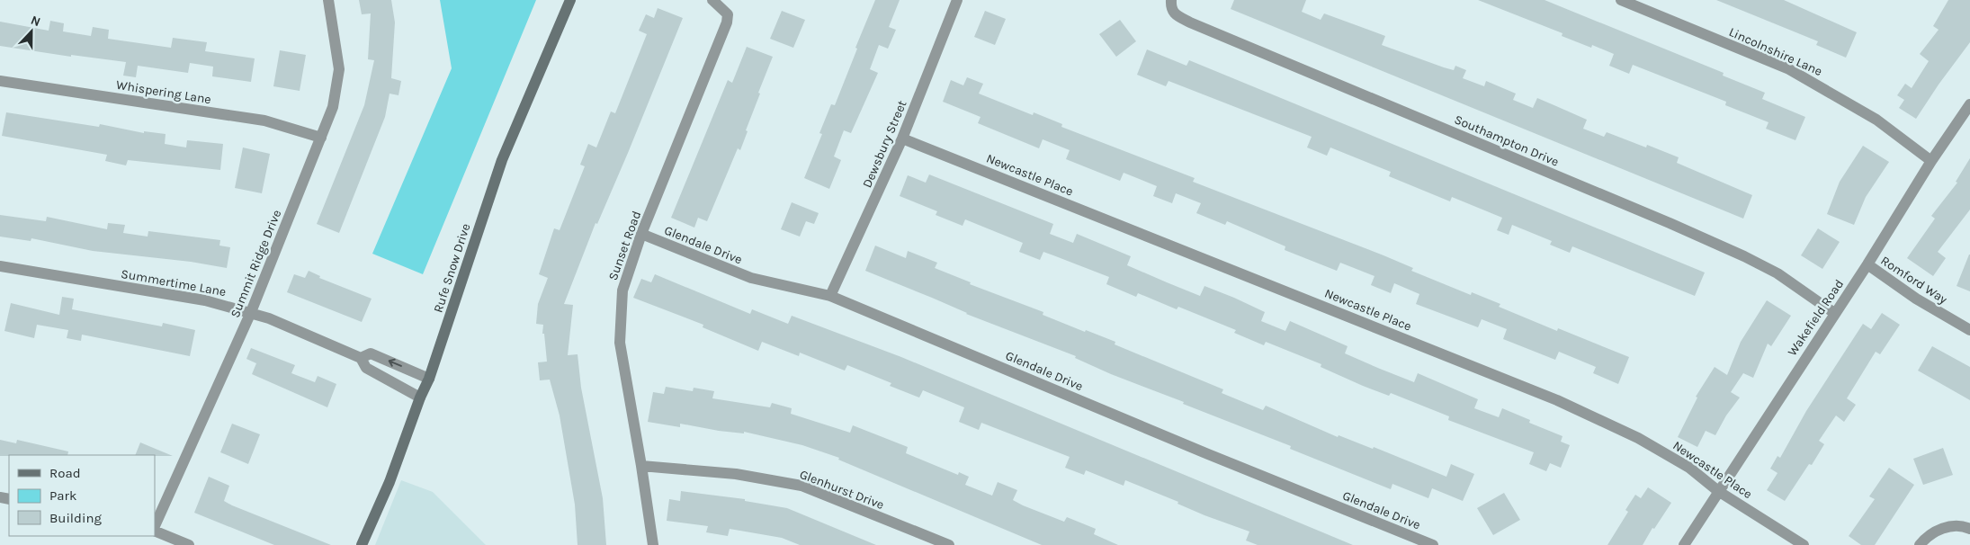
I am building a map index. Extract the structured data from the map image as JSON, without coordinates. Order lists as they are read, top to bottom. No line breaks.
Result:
{"streets":{"main road":["Rufe Snow Drive"],"street":["Lincolnshire Lane","Whispering Lane","Southampton Drive","Dewsbury Street","Newcastle Place","Glendale Drive","Sunset Road","Summit Ridge Drive","Romford Way","Summertime Lane","Wakefield Road","Glenhurst Drive"]},"crossings":[["Lincolnshire Lane","Wakefield Road"],["Whispering Lane","Summit Ridge Drive"],["Southampton Drive","Wakefield Road"],["Dewsbury Street","Newcastle Place"],["Dewsbury Street","Glendale Drive"],["Newcastle Place","Wakefield Road"],["Glendale Drive","Sunset Road"],["Sunset Road","Glenhurst Drive"],["Summit Ridge Drive","Summertime Lane"],["Rufe Snow Drive","Summertime Lane"],["Romford Way","Wakefield Road"]],"legend":["Road","Park","Building"],"north":"top"}
